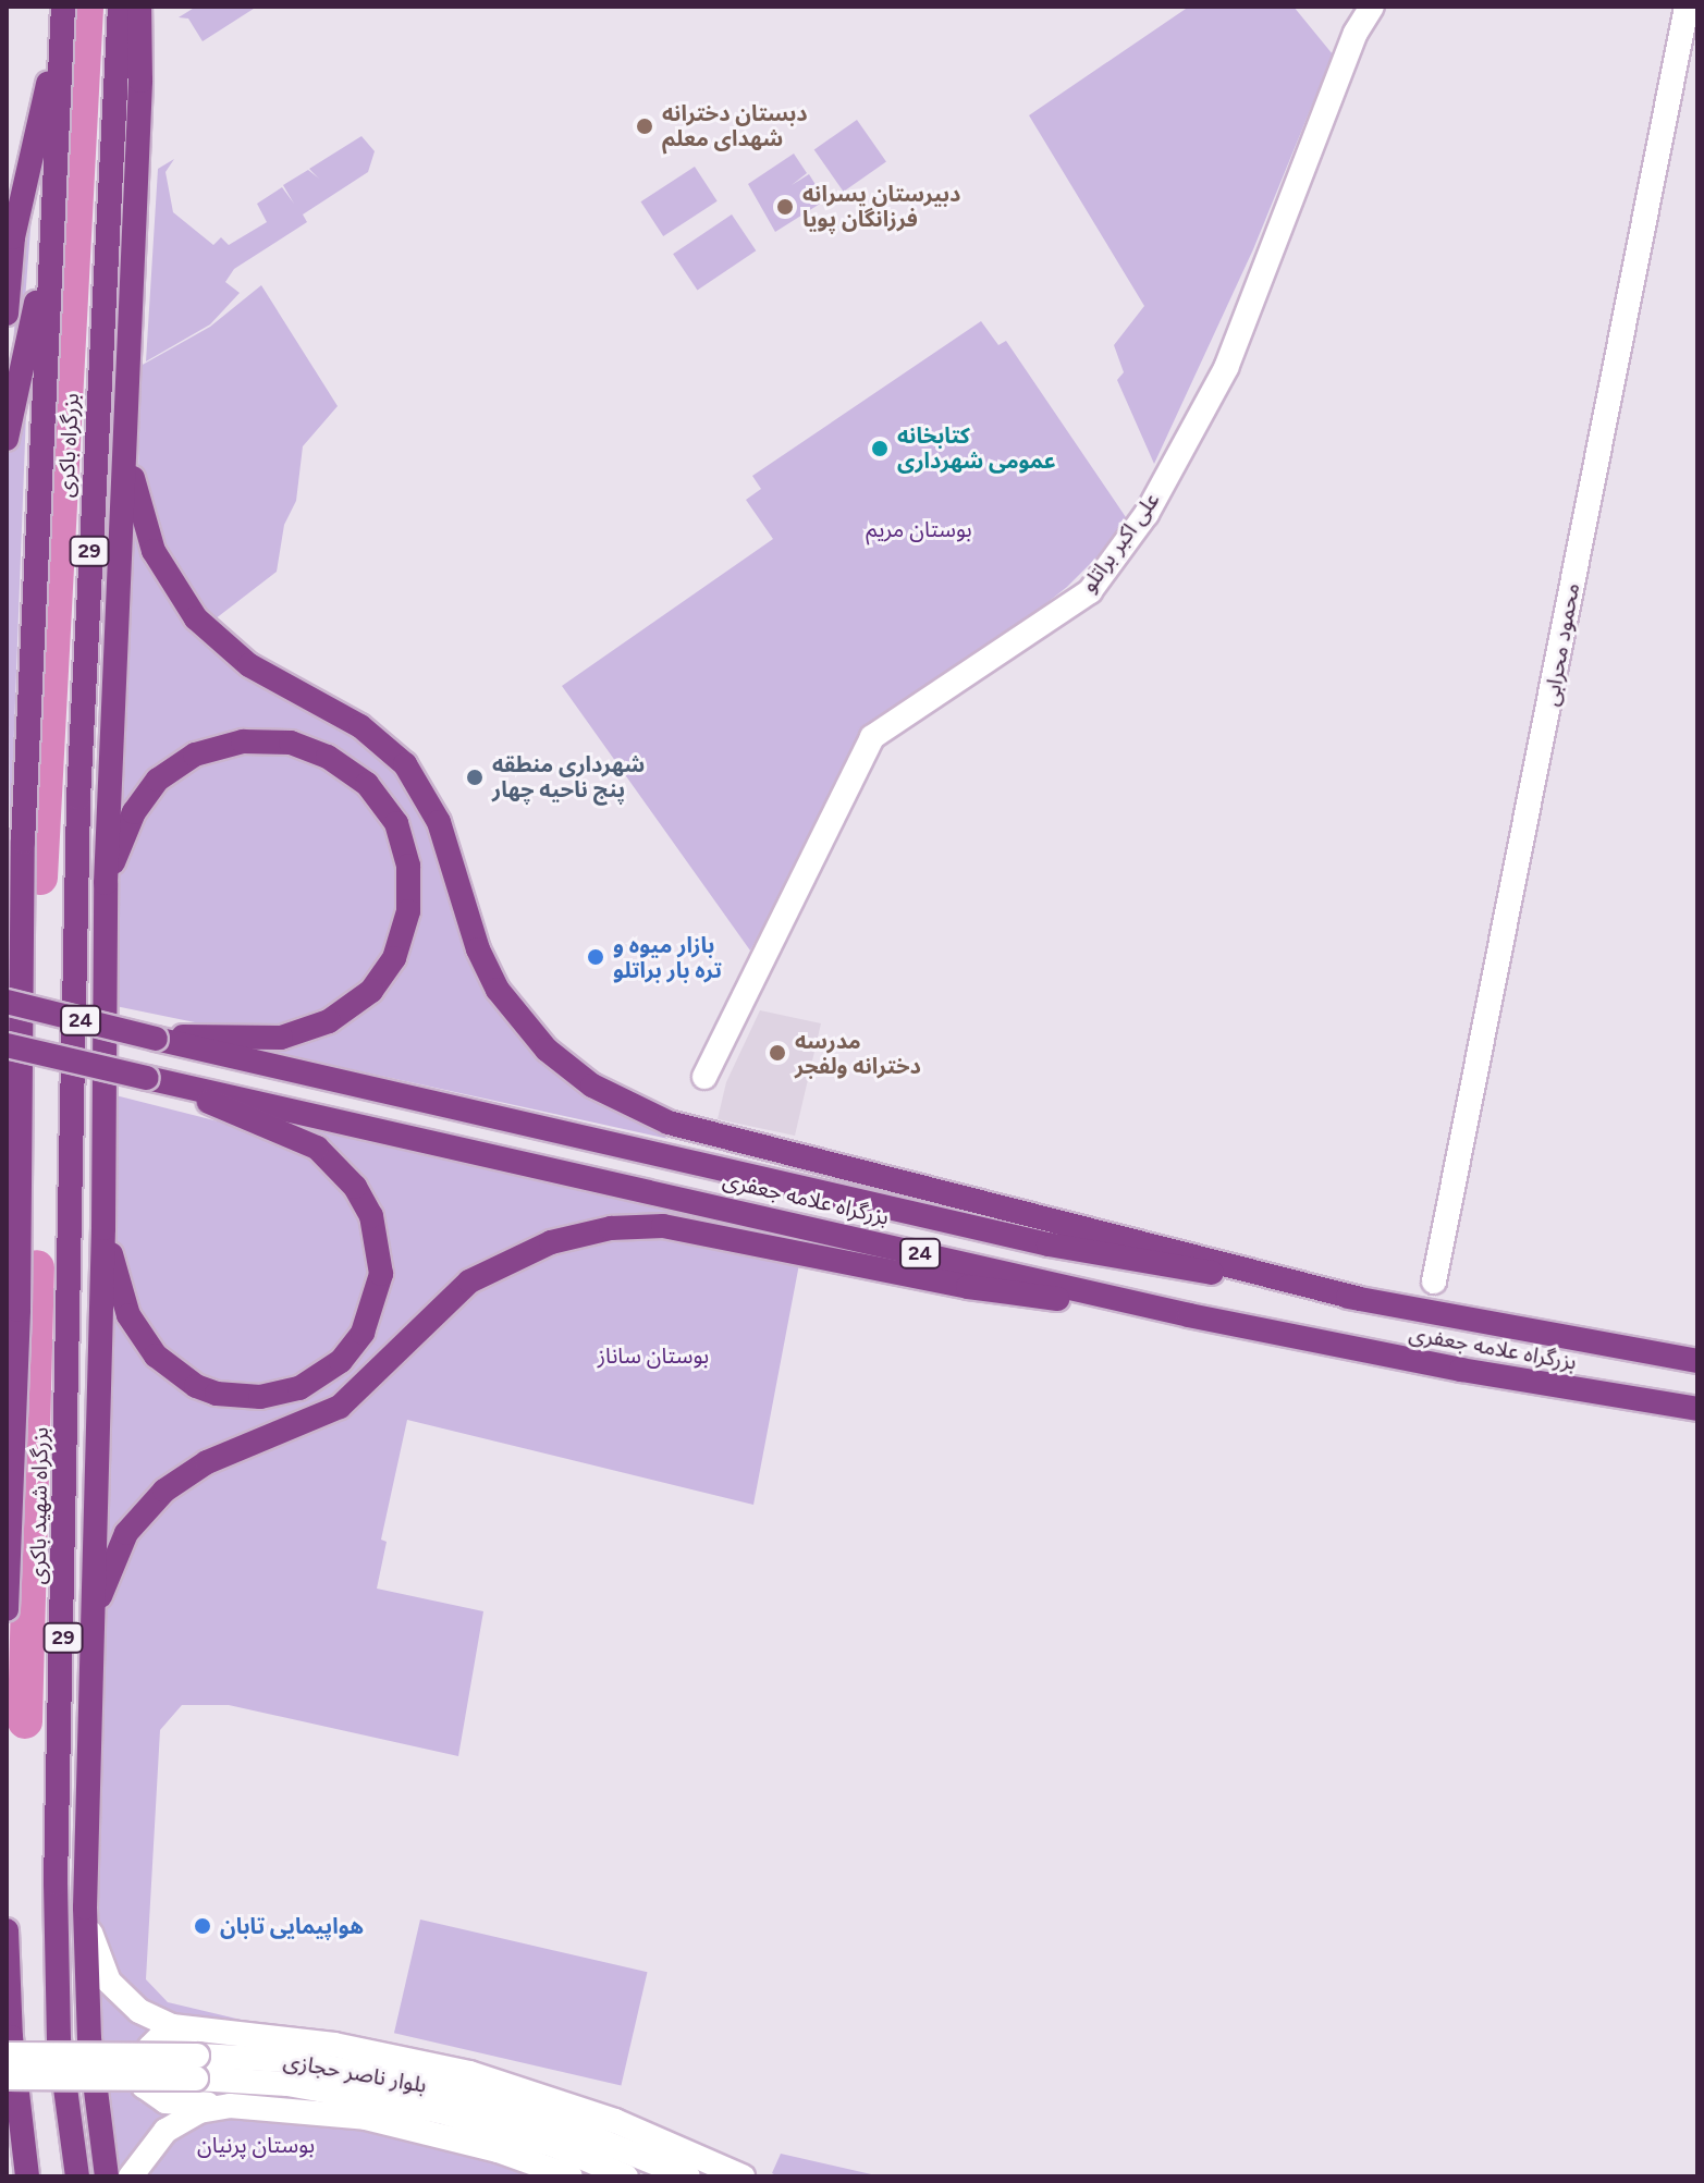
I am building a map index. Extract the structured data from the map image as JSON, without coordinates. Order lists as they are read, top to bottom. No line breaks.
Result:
{"streets":{"highway":["بزرگراه باکری","29","24","بزرگراه علامه جعفری","بزرگراه شهید باکری"],"main road":["علی اکبر براتلو","محمود محرابی","بلوار ناصر حجازی"]},"crossings":[["بزرگراه باکری","بزرگراه شهید باکری"]],"parks":["بوستان مریم","بوستان ساناز","بوستان پرنیان"],"places":["دبستان دخترانه شهدای معلم","دبیرستان پسرانه فرزانگان پویا","کتابخانه عمومی شهرداری","شهرداری منطقه پنج ناحیه چهار","بازار میوه و تره بار براتلو","مدرسه دخترانه ولفجر","هواپیمایی تابان"]}
